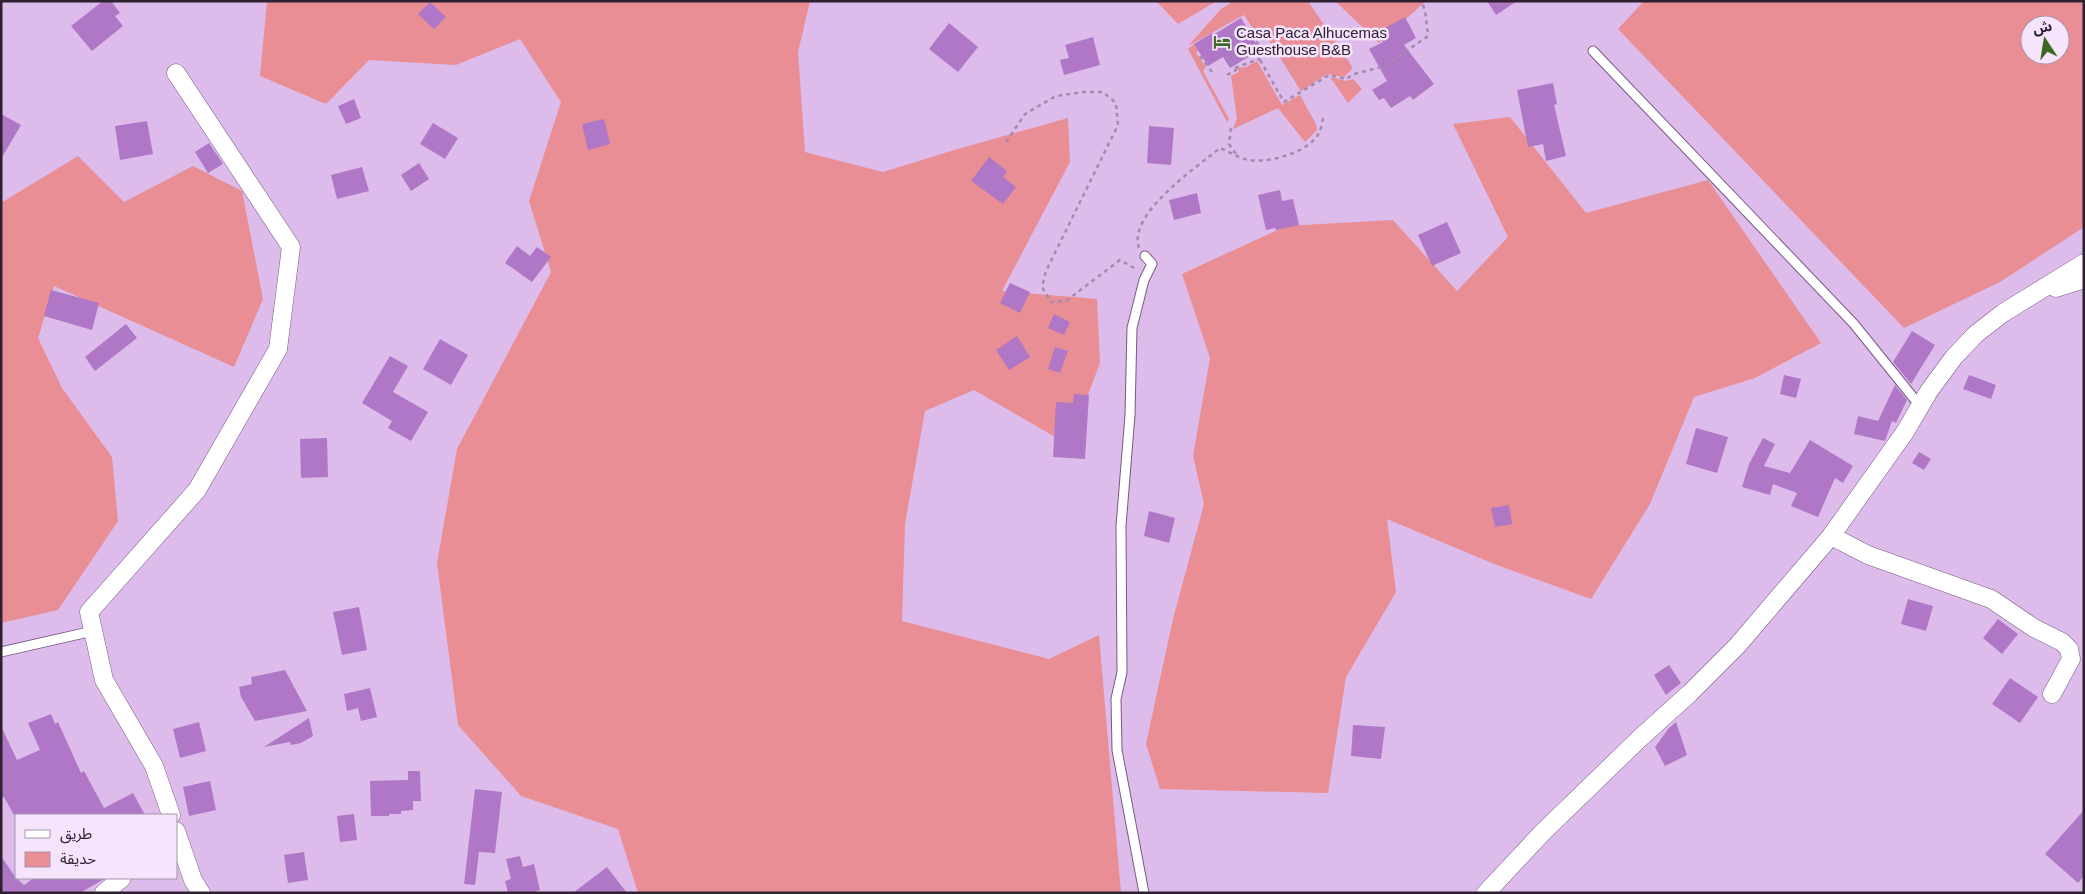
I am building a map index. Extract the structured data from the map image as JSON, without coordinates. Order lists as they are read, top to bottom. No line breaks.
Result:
{"places":{"hotel":["Casa Paca Alhucemas Guesthouse B&B"]},"legend":["طريق","حديقة"],"north":"top"}
